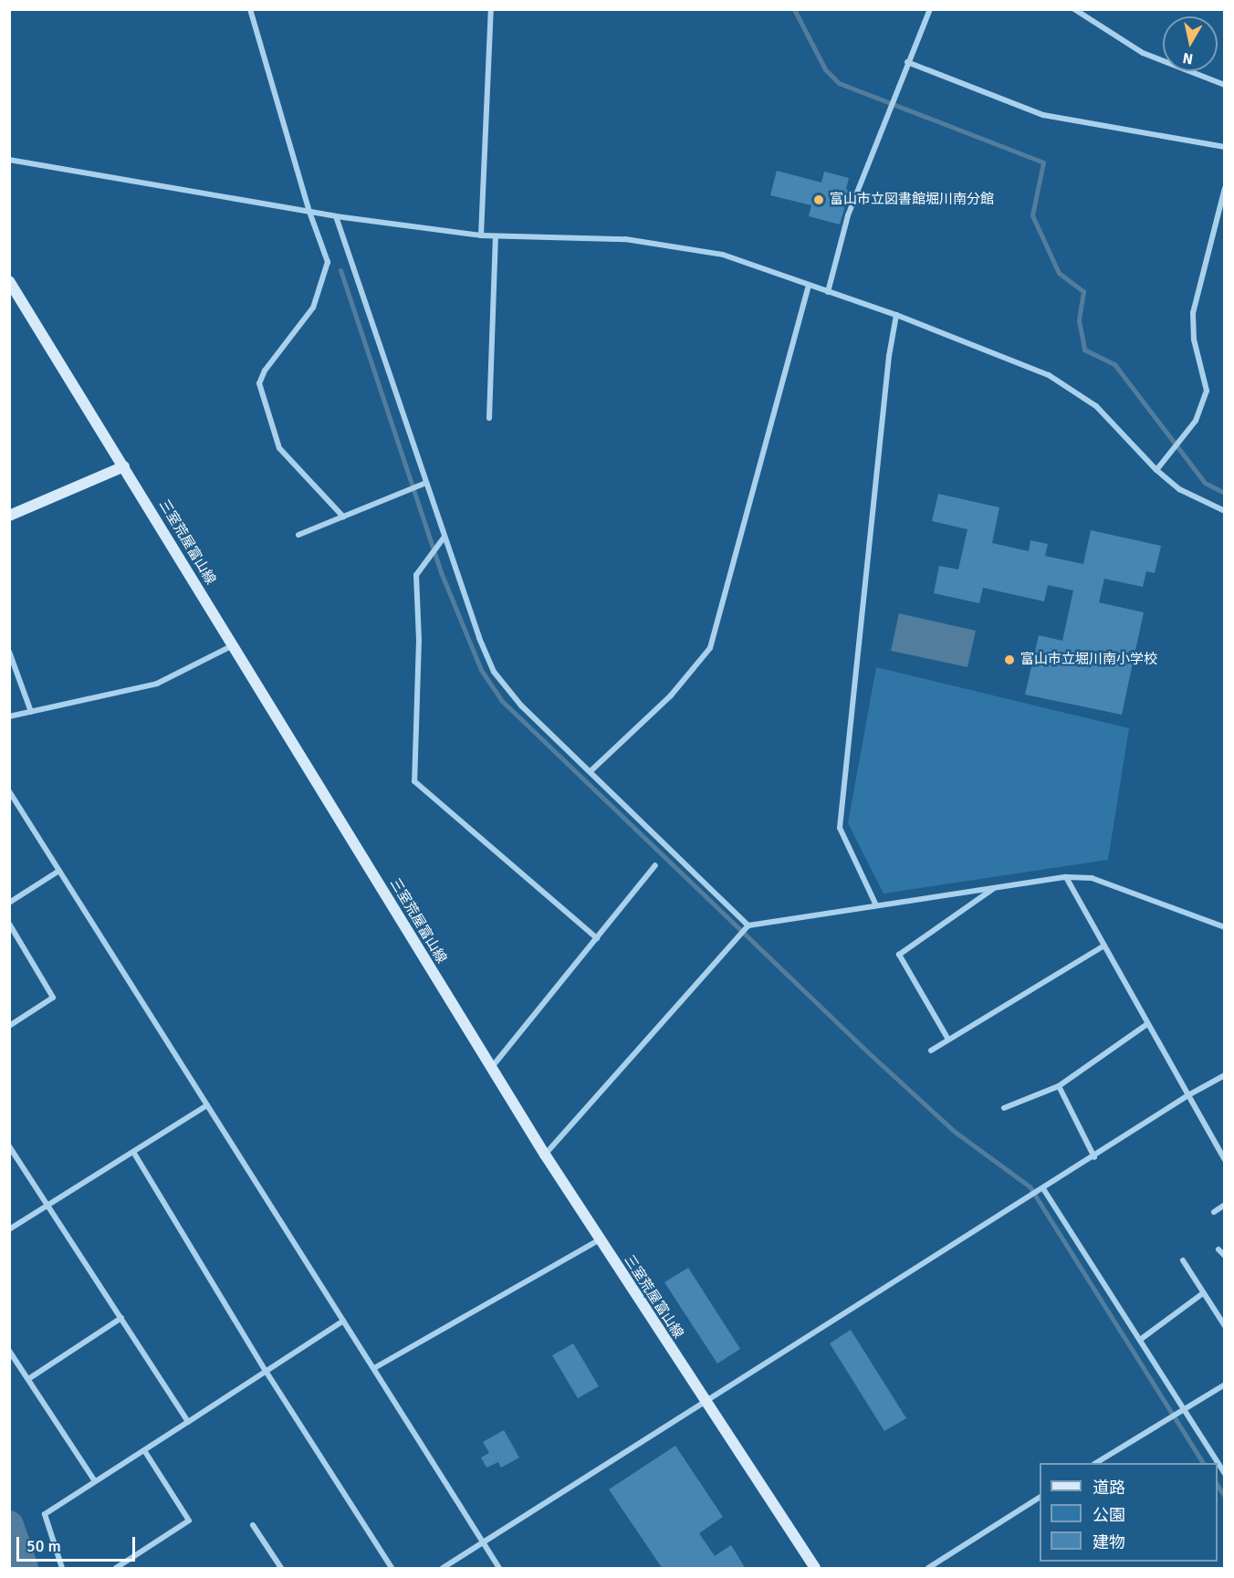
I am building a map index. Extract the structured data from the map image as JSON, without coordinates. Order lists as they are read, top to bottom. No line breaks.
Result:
{"streets":{"main road":["三室荒屋富山線"]},"places":["富山市立図書館堀川南分館","富山市立堀川南小学校"],"legend":["道路","公園","建物"],"scale_bar":"50 m","north":"bottom"}
